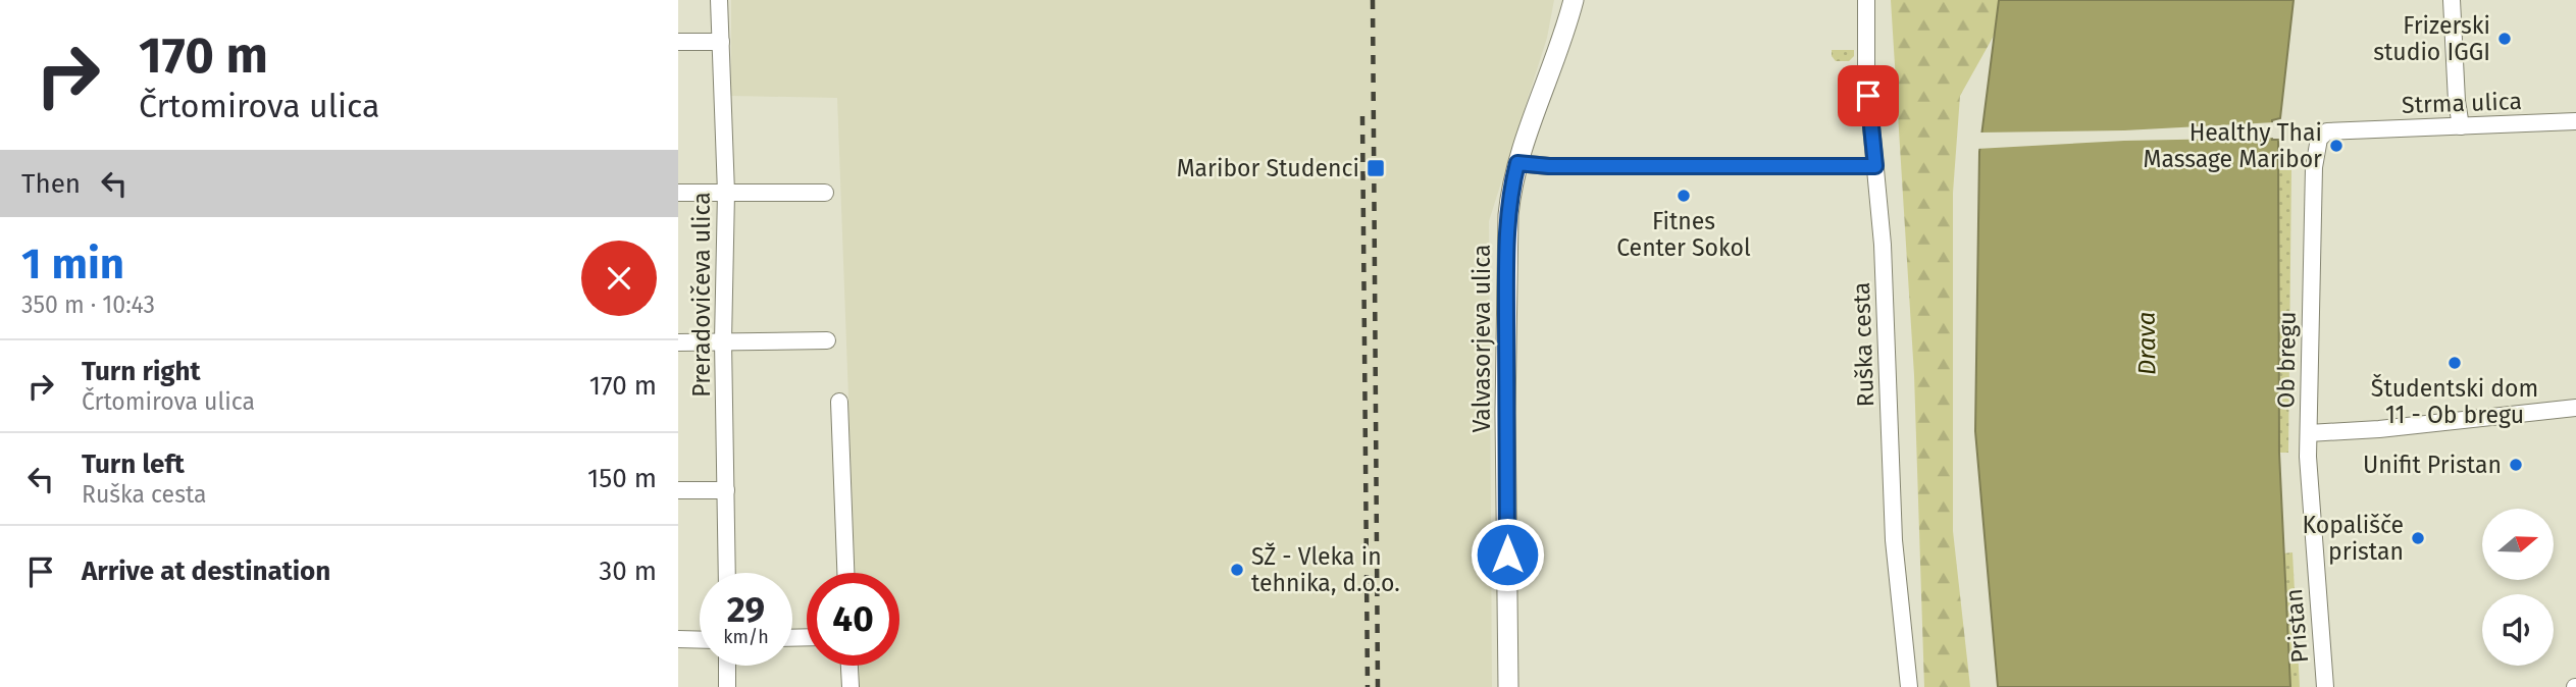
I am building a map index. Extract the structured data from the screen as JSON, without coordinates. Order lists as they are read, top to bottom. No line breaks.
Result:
{"streets":{"street":["Strma ulica","Preradovičeva ulica","Valvasorjeva ulica","Ruška cesta","Ob bregu","Pristan"]},"crossings":[["Strma ulica","Ob bregu"],["Ob bregu","Pristan"]],"water":["Drava"],"places":{"other":["Frizerski studio IGGI","Healthy Thai Massage Maribor","Fitnes Center Sokol","Študentski dom 11 - Ob bregu","Unifit Pristan","Kopališče pristan","SŽ - Vleka in tehnika, d.o.o."],"transit":["Maribor Studenci"]},"north":"right","page":{"turn":["170 m","Črtomirova ulica"],"then":"Then","heading":["1 min","350 m · 10:43"],"list":[{"name":"Turn right","note":"Črtomirova ulica","value":"170 m"},{"name":"Turn left","note":"Ruška cesta","value":"150 m"},{"name":"Arrive at destination","value":"30 m"}],"speed":"29 km/h","limit":"40"}}
